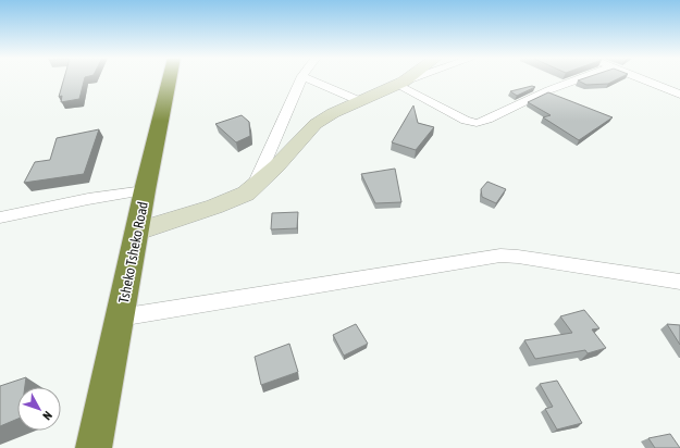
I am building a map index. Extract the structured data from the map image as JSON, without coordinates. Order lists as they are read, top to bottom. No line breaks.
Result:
{"streets":{"highway":["Tsheko Tsheko Road"]},"north":"bottom right"}
